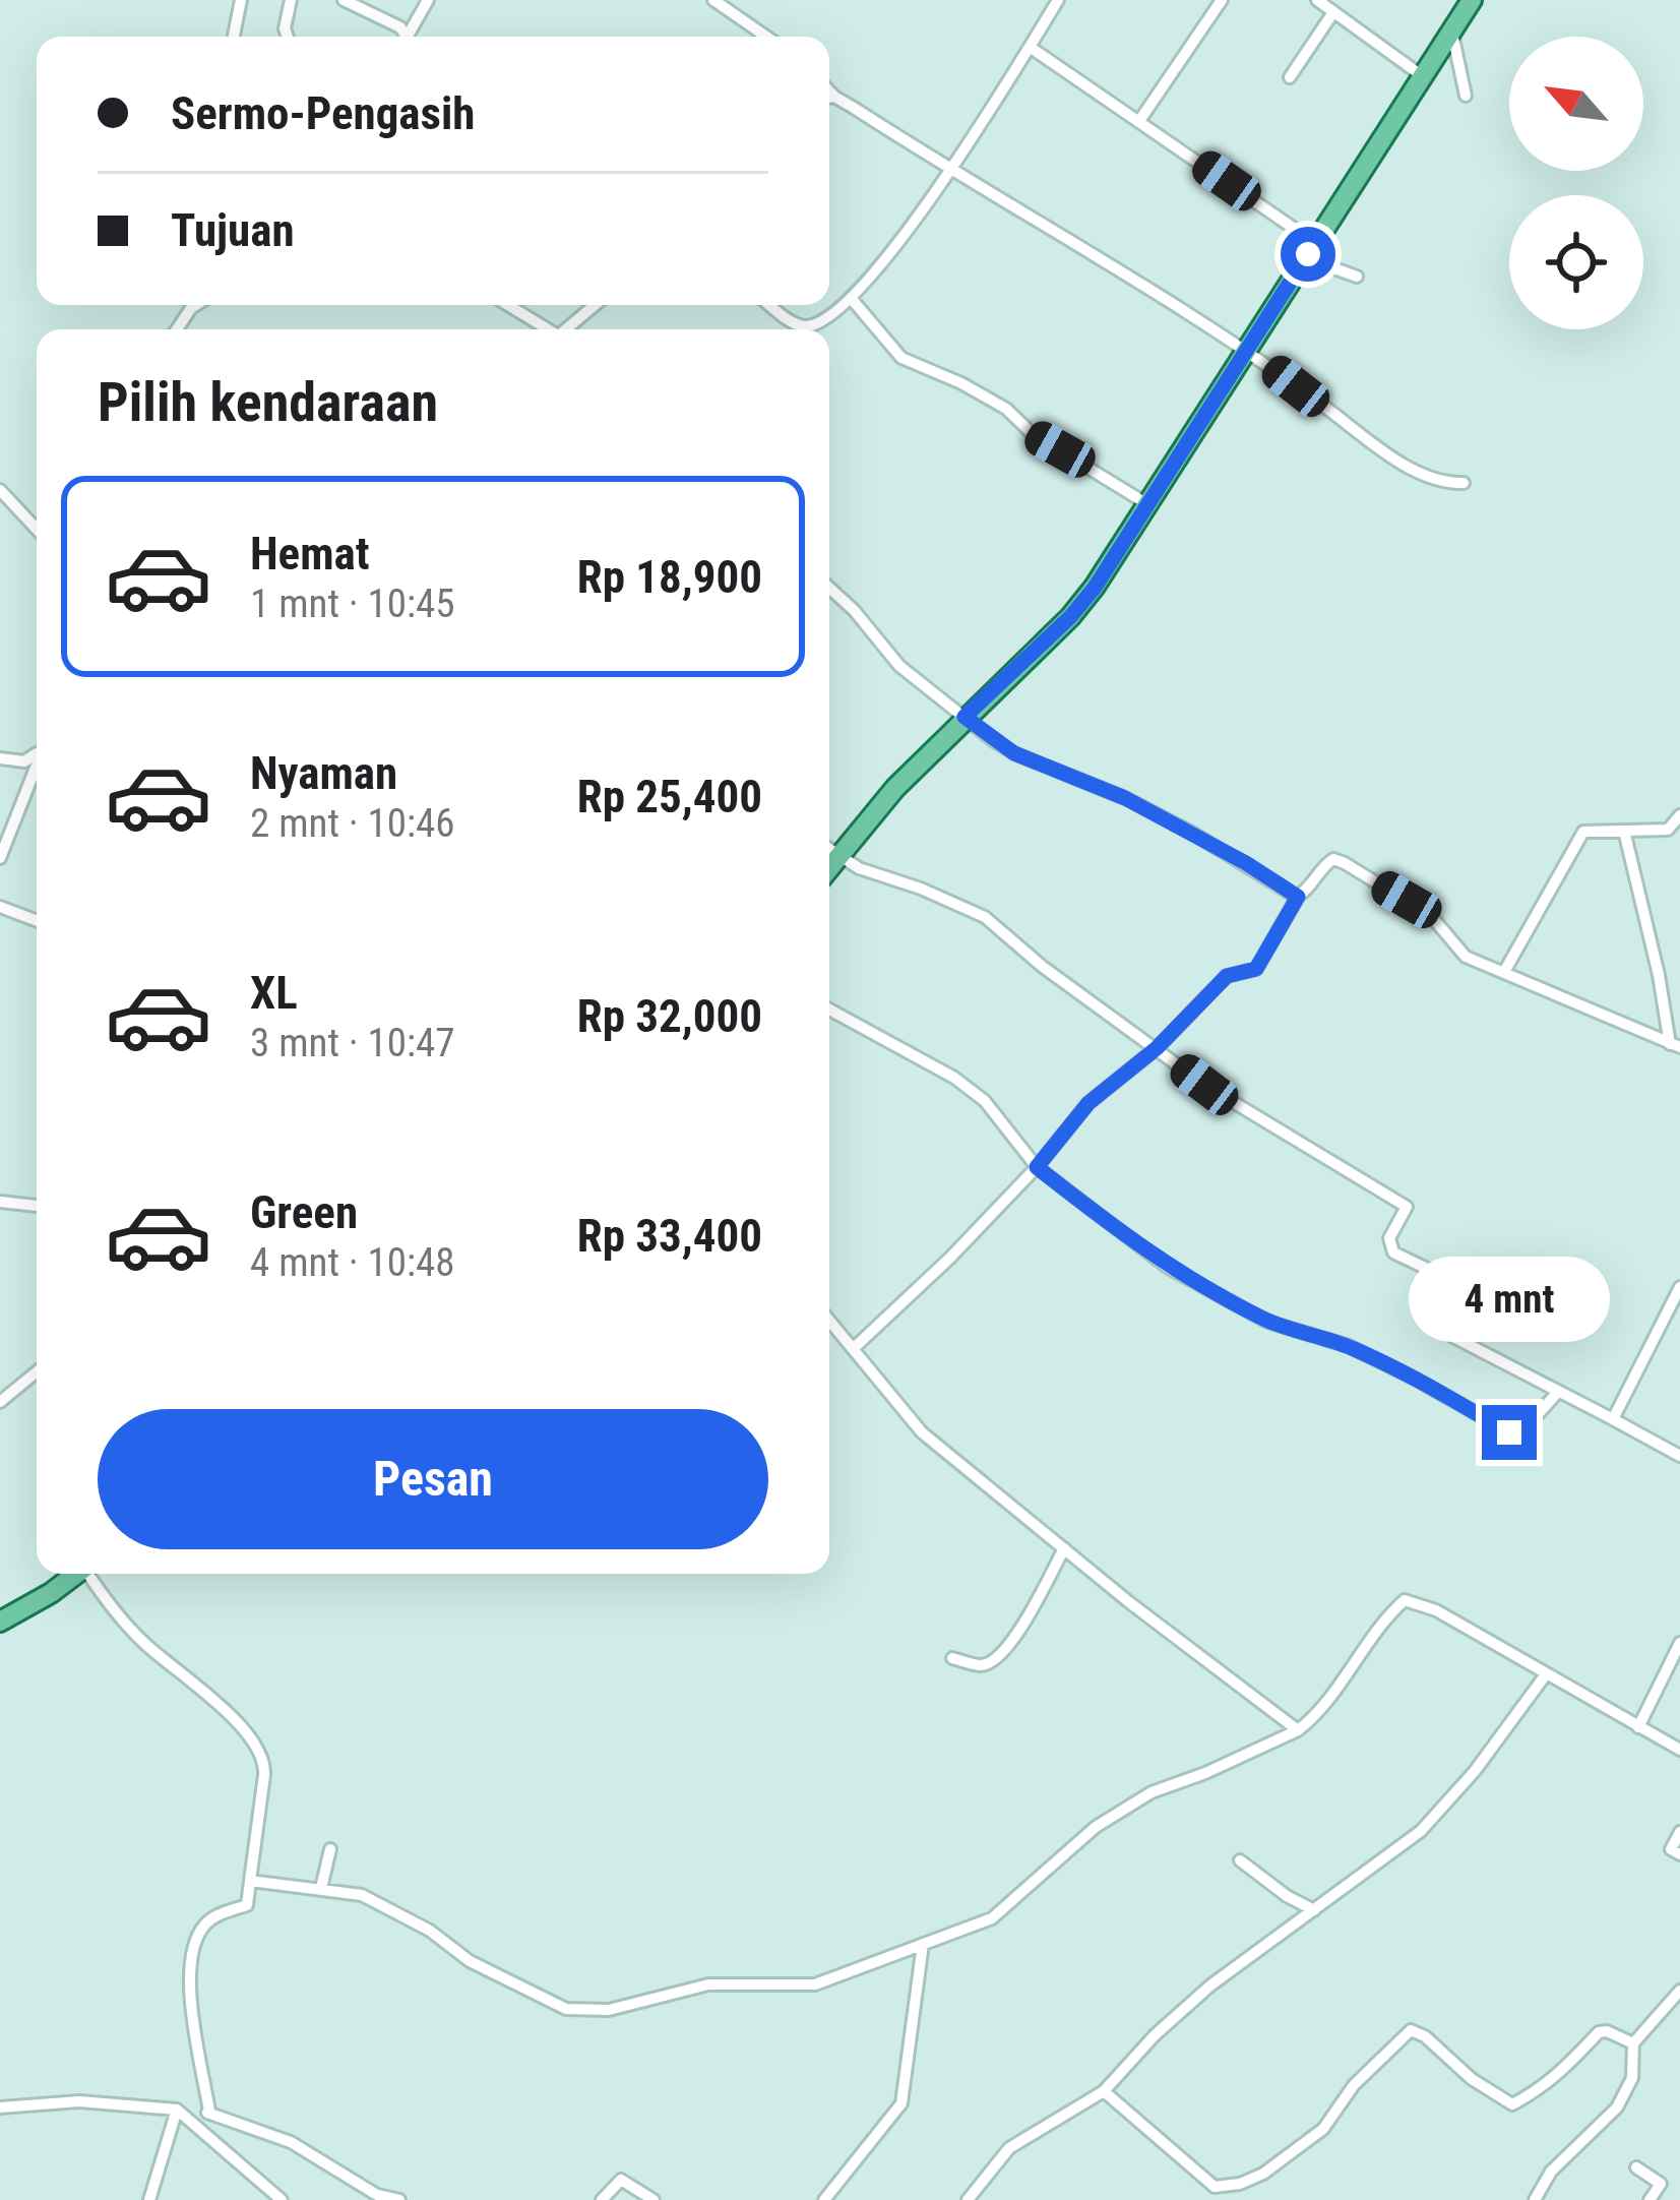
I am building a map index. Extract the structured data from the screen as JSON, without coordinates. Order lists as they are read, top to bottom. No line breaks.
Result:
{"north":"top left","page":{"banner":["Sermo-Pengasih","Tujuan"],"heading":"Pilih kendaraan","list":[{"name":"Hemat","note":"1 mnt · 10:45","value":"Rp 18,900"},{"name":"Nyaman","note":"2 mnt · 10:46","value":"Rp 25,400"},{"name":"XL","note":"3 mnt · 10:47","value":"Rp 32,000"},{"name":"Green","note":"4 mnt · 10:48","value":"Rp 33,400"}],"bubble":"4 mnt","buttons":"Pesan"}}
